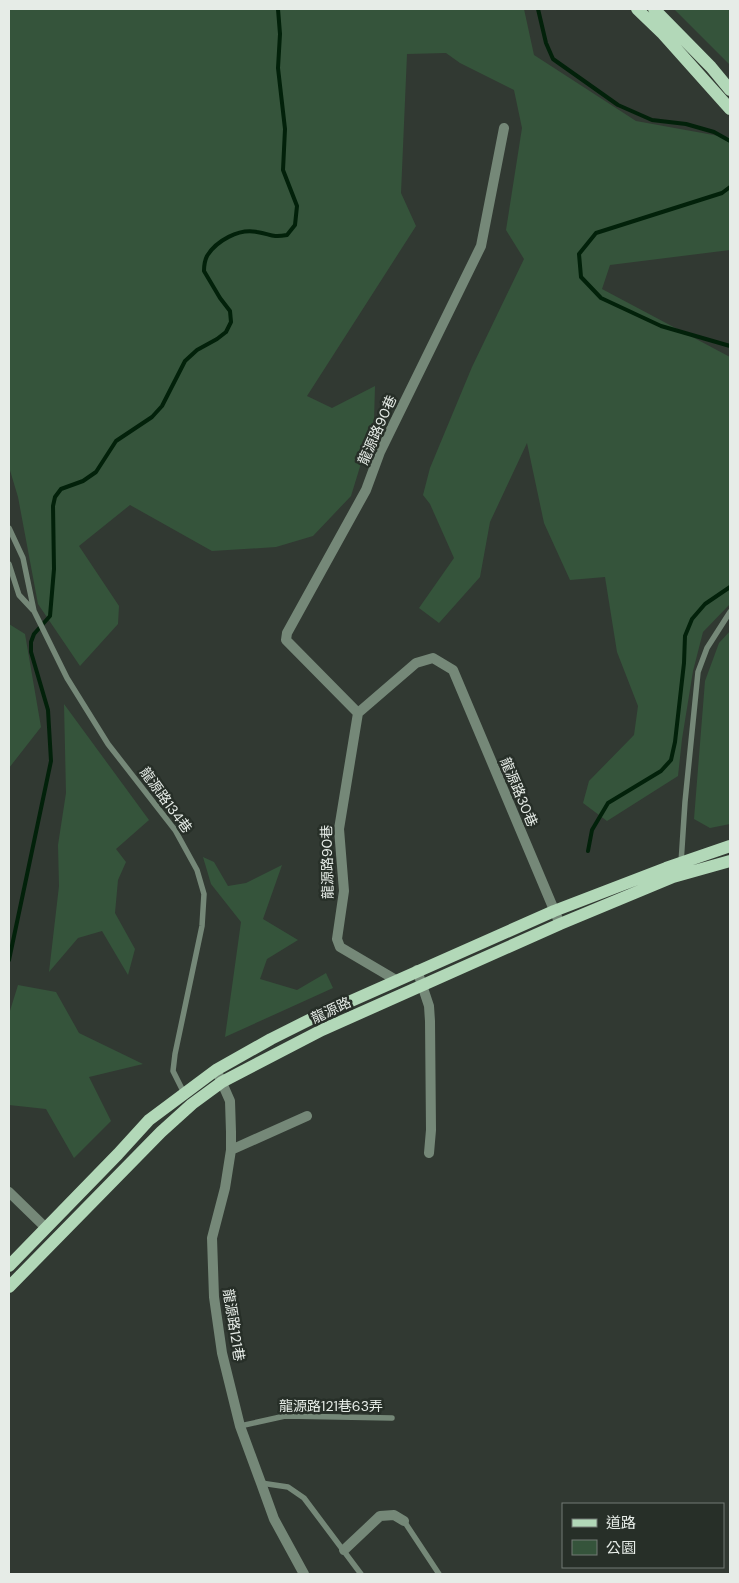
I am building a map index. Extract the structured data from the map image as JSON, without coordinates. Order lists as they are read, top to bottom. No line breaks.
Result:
{"streets":{"main road":["龍源路"],"street":["龍源路90巷","龍源路30巷","龍源路121巷"],"lane":["龍源路134巷","龍源路121巷63弄"]},"crossings":[["龍源路90巷","龍源路30巷"],["龍源路30巷","龍源路"],["龍源路134巷","龍源路"],["龍源路","龍源路121巷"],["龍源路121巷","龍源路121巷63弄"]],"legend":["道路","公園"]}
